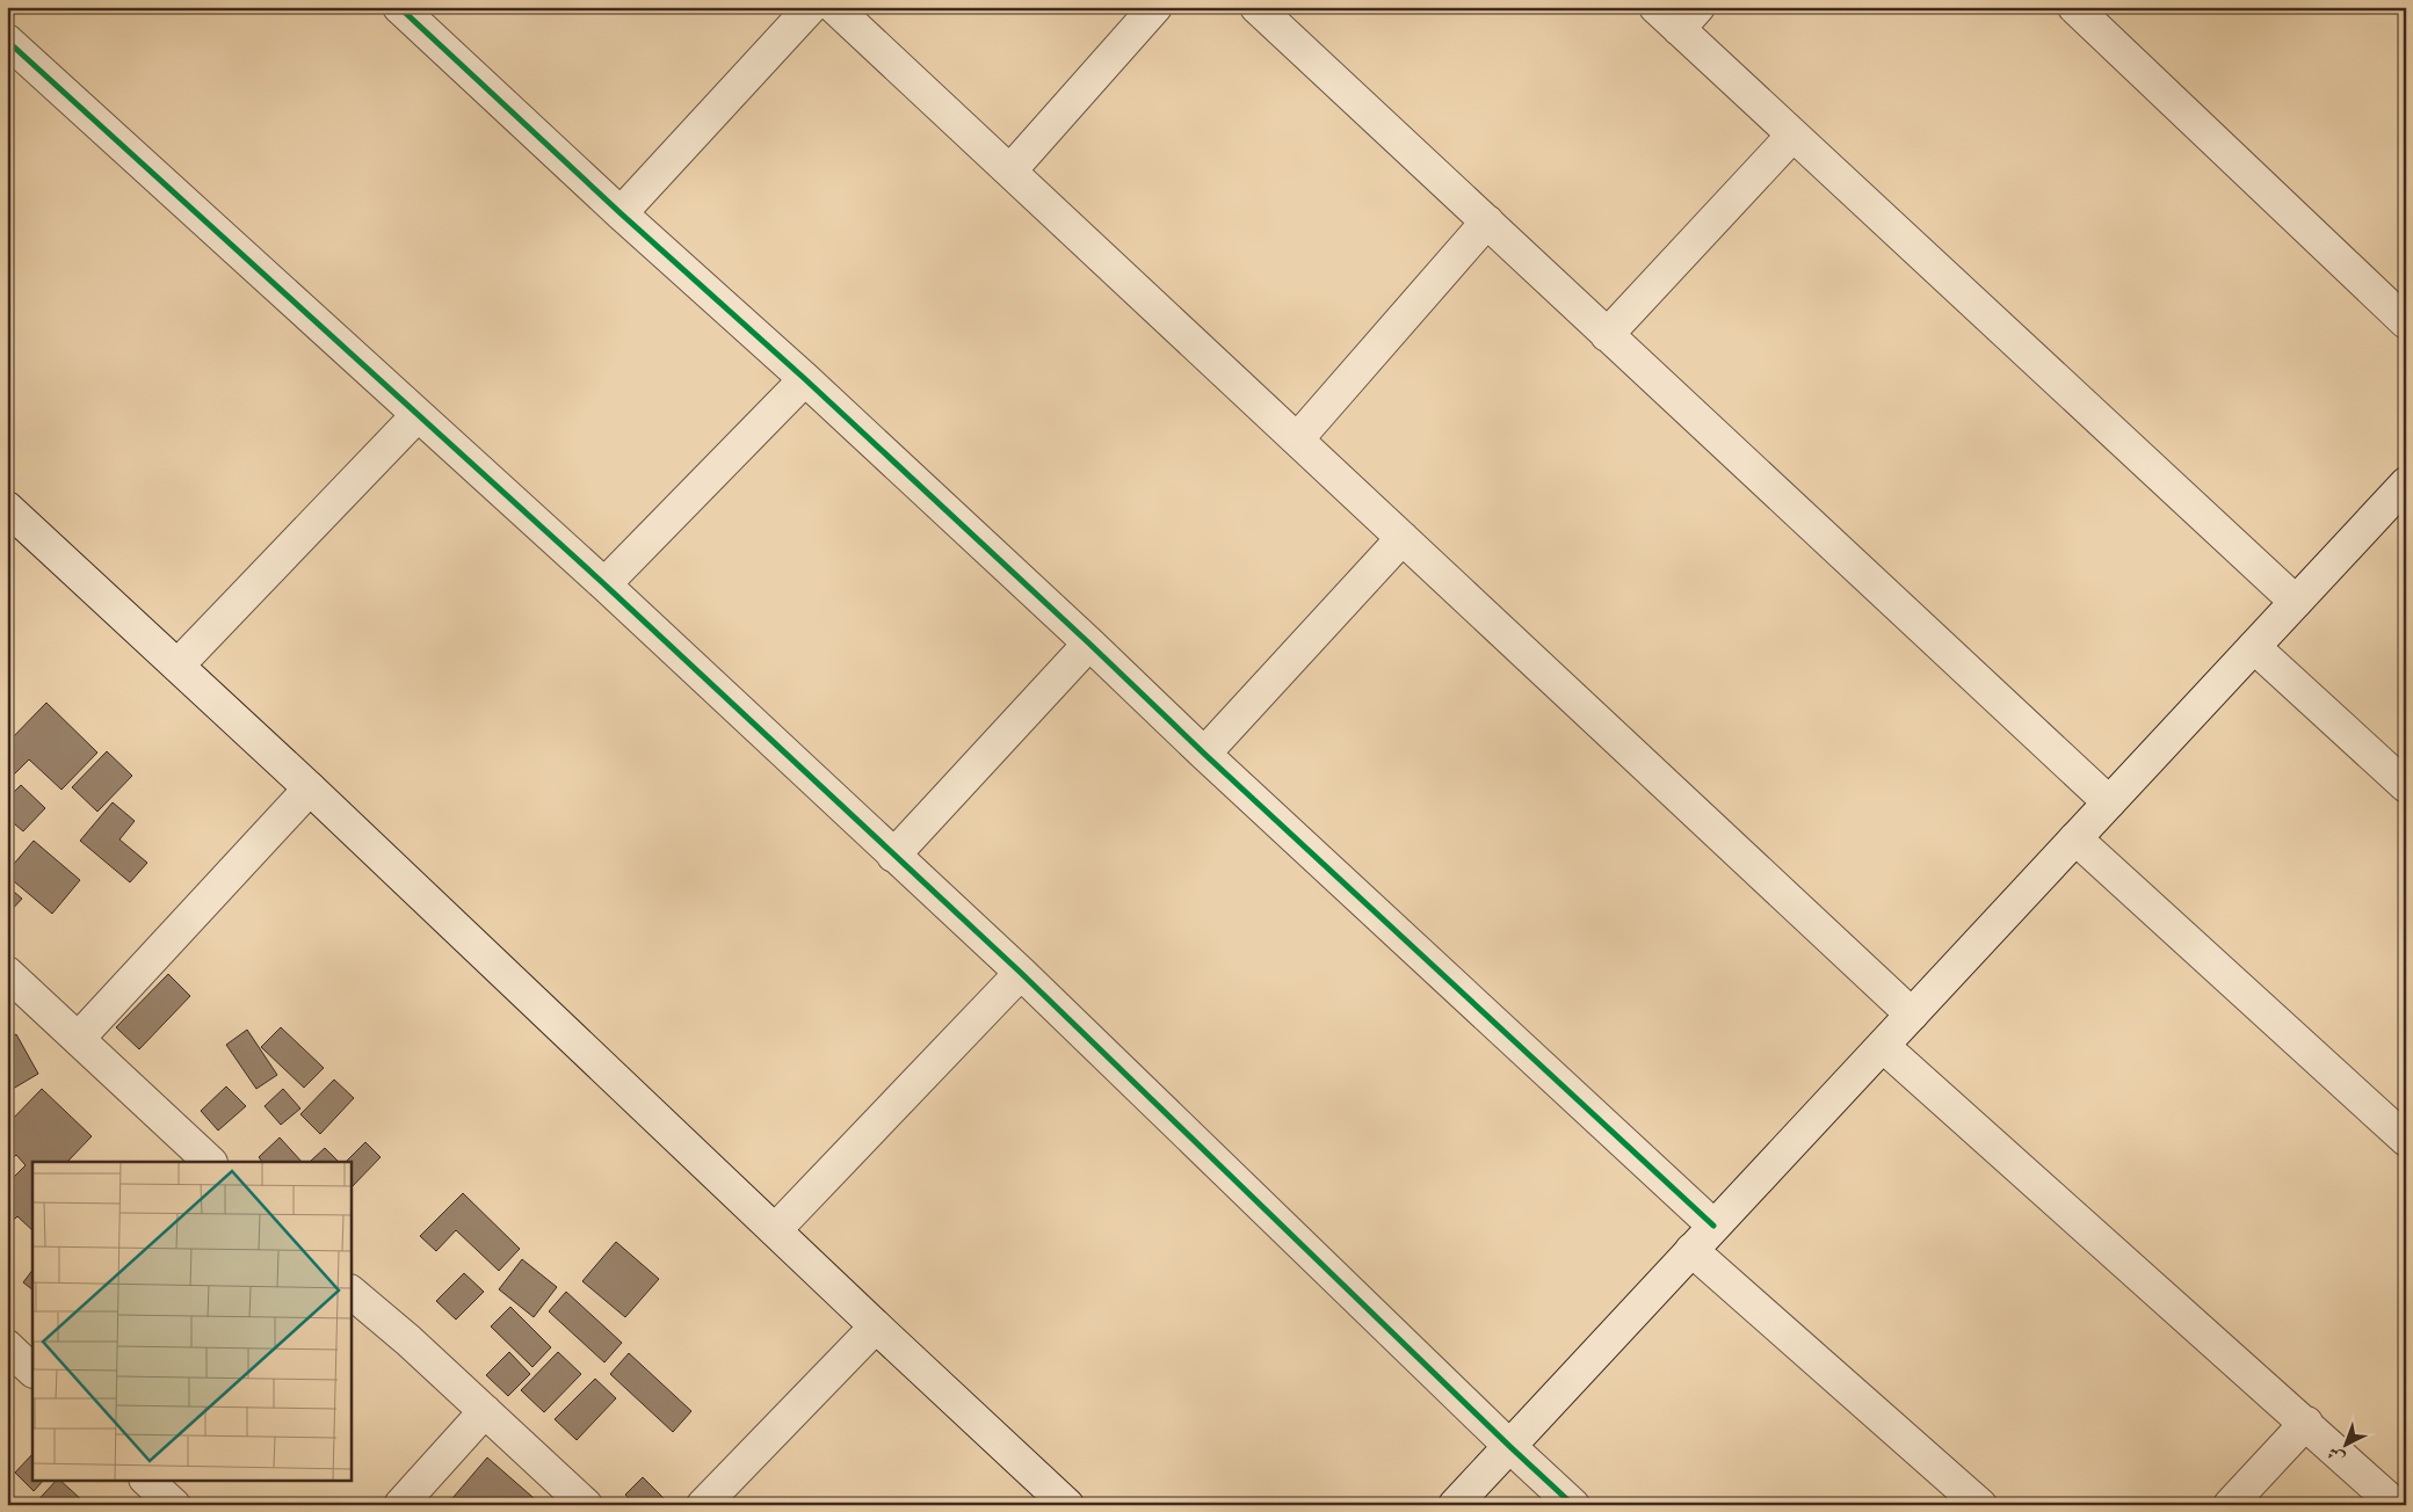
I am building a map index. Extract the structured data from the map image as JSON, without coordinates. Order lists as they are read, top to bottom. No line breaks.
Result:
{"north":"bottom left"}
